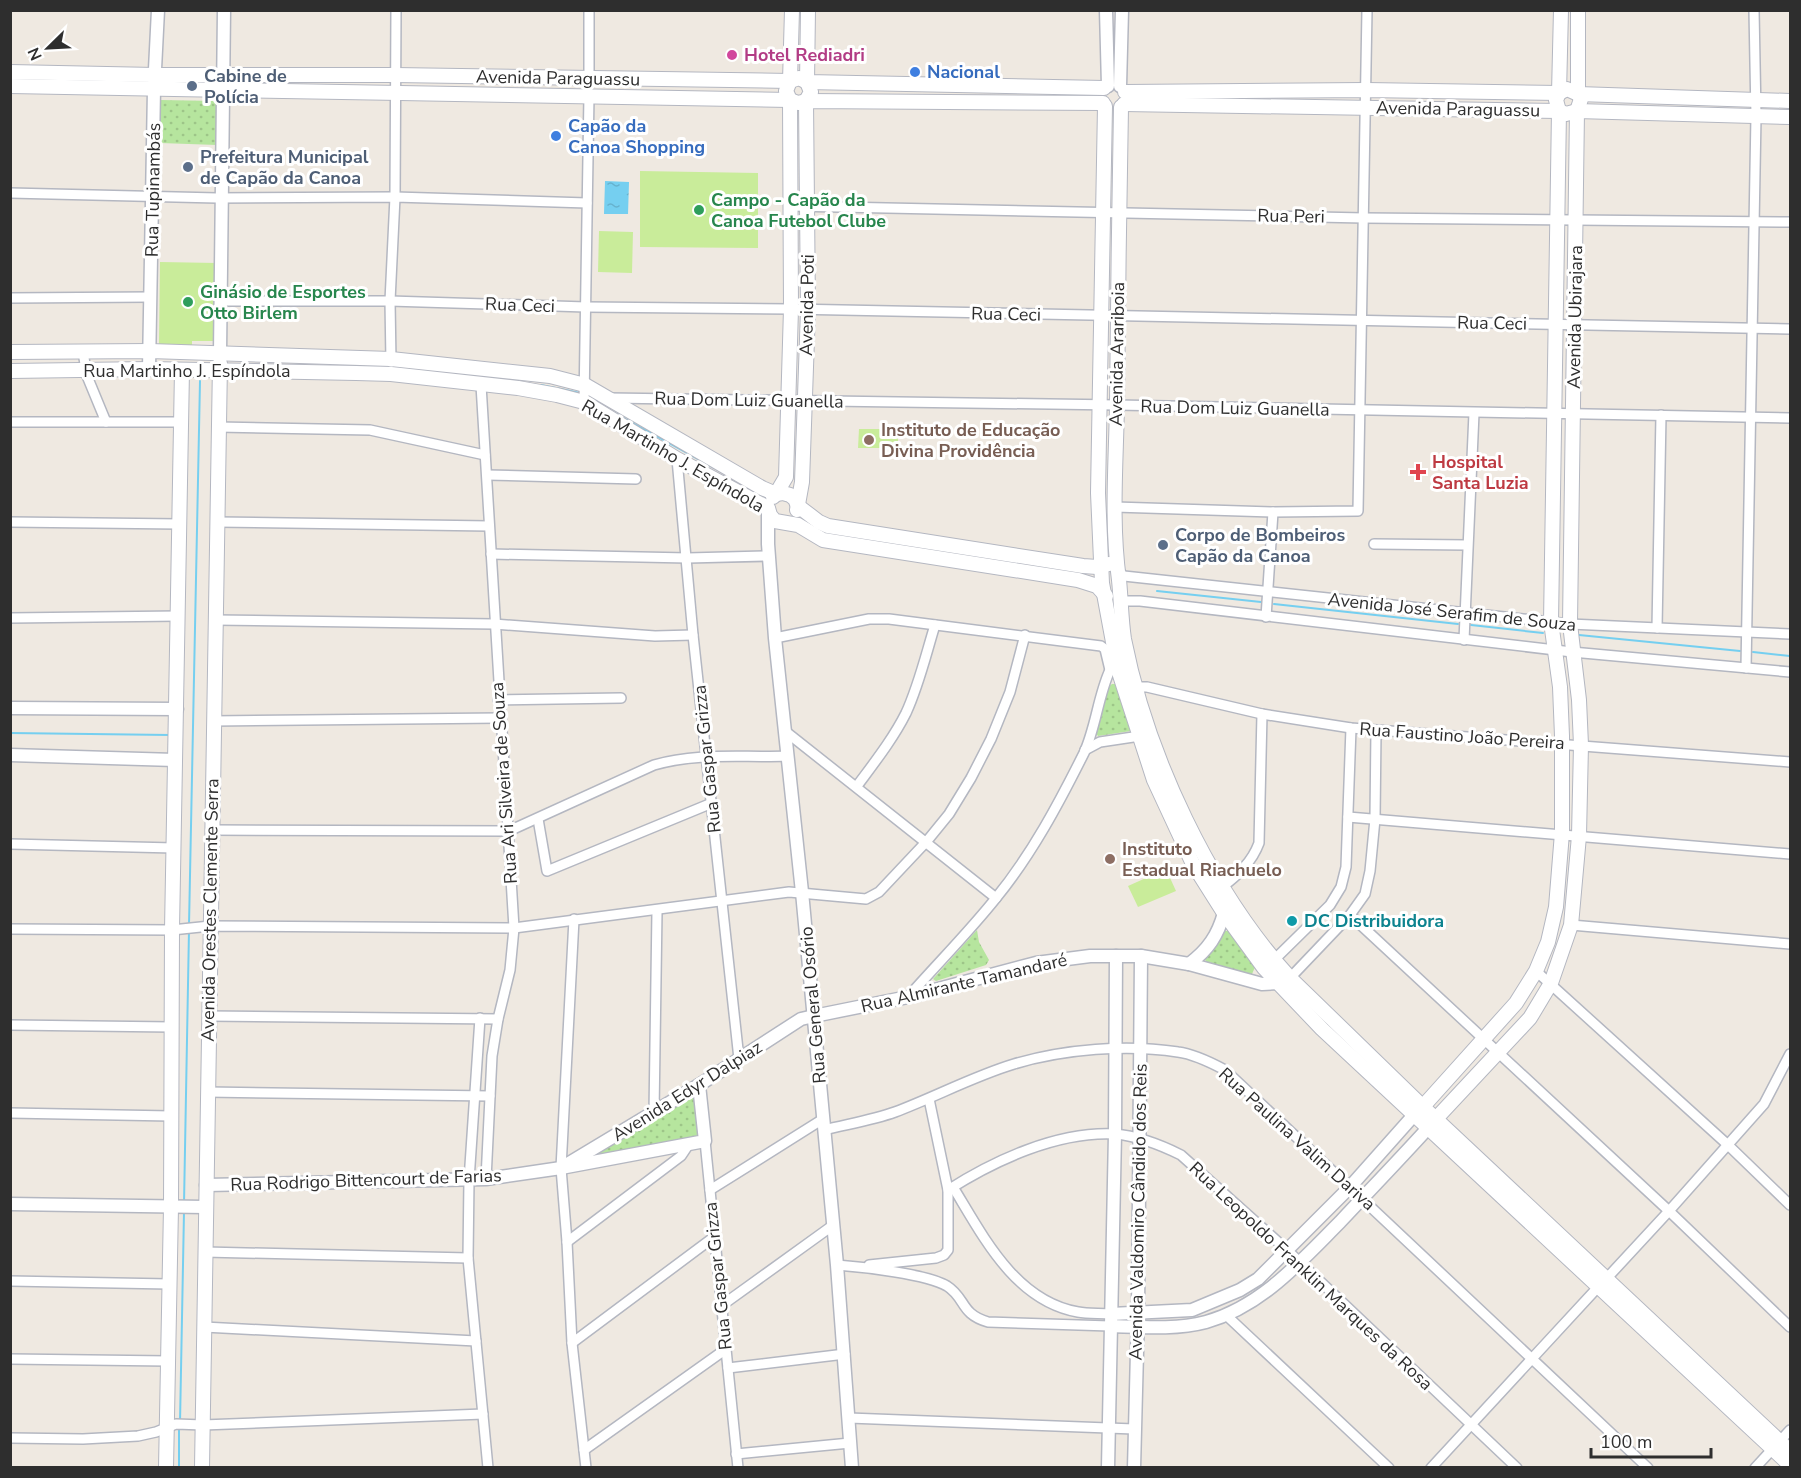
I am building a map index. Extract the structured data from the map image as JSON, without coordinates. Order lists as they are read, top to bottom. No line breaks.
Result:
{"streets":{"main road":["Avenida Paraguassu","Avenida Poti","Avenida Ubirajara","Avenida Arariboia","Rua Martinho J. Espíndola","Avenida Orestes Clemente Serra"],"street":["Rua Tupinambás","Rua Peri","Rua Ceci","Rua Dom Luiz Guanella","Avenida José Serafim de Souza","Rua Faustino João Pereira","Rua Gaspar Grizza","Rua Ari Silveira de Souza","Rua Almirante Tamandaré","Rua General Osório","Avenida Edyr Dalpiaz","Rua Paulina Valim Dariva","Rua Rodrigo Bittencourt de Farias","Avenida Valdomiro Cândido dos Reis","Rua Leopoldo Franklin Marques da Rosa"]},"crossings":[["Avenida Paraguassu","Rua Tupinambás"],["Avenida Paraguassu","Avenida Poti"],["Avenida Paraguassu","Avenida Ubirajara"],["Avenida Paraguassu","Avenida Arariboia"],["Rua Tupinambás","Rua Martinho J. Espíndola"],["Rua Peri","Avenida Poti"],["Rua Peri","Avenida Ubirajara"],["Rua Peri","Avenida Arariboia"],["Rua Ceci","Avenida Poti"],["Rua Ceci","Avenida Ubirajara"],["Rua Ceci","Avenida Arariboia"],["Avenida Poti","Rua Martinho J. Espíndola"],["Avenida Poti","Rua Dom Luiz Guanella"],["Avenida Poti","Rua General Osório"],["Avenida Ubirajara","Rua Dom Luiz Guanella"],["Avenida Ubirajara","Avenida José Serafim de Souza"],["Avenida Ubirajara","Rua Faustino João Pereira"],["Avenida Arariboia","Rua Martinho J. Espíndola"],["Avenida Arariboia","Rua Dom Luiz Guanella"],["Avenida Arariboia","Avenida José Serafim de Souza"],["Avenida Arariboia","Rua Faustino João Pereira"],["Avenida Arariboia","Rua Almirante Tamandaré"],["Rua Martinho J. Espíndola","Rua Dom Luiz Guanella"],["Rua Martinho J. Espíndola","Avenida José Serafim de Souza"],["Rua Martinho J. Espíndola","Rua Gaspar Grizza"],["Rua Martinho J. Espíndola","Rua Ari Silveira de Souza"],["Rua Martinho J. Espíndola","Avenida Orestes Clemente Serra"],["Rua Martinho J. Espíndola","Rua General Osório"],["Rua Gaspar Grizza","Avenida Edyr Dalpiaz"],["Rua Gaspar Grizza","Rua Paulina Valim Dariva"],["Rua Gaspar Grizza","Rua Rodrigo Bittencourt de Farias"],["Rua Ari Silveira de Souza","Rua Rodrigo Bittencourt de Farias"],["Avenida Orestes Clemente Serra","Rua Rodrigo Bittencourt de Farias"],["Rua Almirante Tamandaré","Rua General Osório"],["Rua Almirante Tamandaré","Avenida Edyr Dalpiaz"],["Rua Almirante Tamandaré","Avenida Valdomiro Cândido dos Reis"],["Rua General Osório","Avenida Edyr Dalpiaz"],["Rua General Osório","Rua Paulina Valim Dariva"],["Avenida Edyr Dalpiaz","Rua Rodrigo Bittencourt de Farias"],["Rua Paulina Valim Dariva","Avenida Valdomiro Cândido dos Reis"],["Avenida Valdomiro Cândido dos Reis","Rua Leopoldo Franklin Marques da Rosa"]],"places":{"other":["Hotel Rediadri","Nacional","Cabine de Polícia","Capão da Canoa Shopping","Prefeitura Municipal de Capão da Canoa","Campo - Capão da Canoa Futebol Clube","Ginásio de Esportes Otto Birlem","Instituto de Educação Divina Providência","Corpo de Bombeiros Capão da Canoa","Instituto Estadual Riachuelo","DC Distribuidora"],"health":["Hospital Santa Luzia"]},"scale_bar":"100 m","north":"bottom left"}
